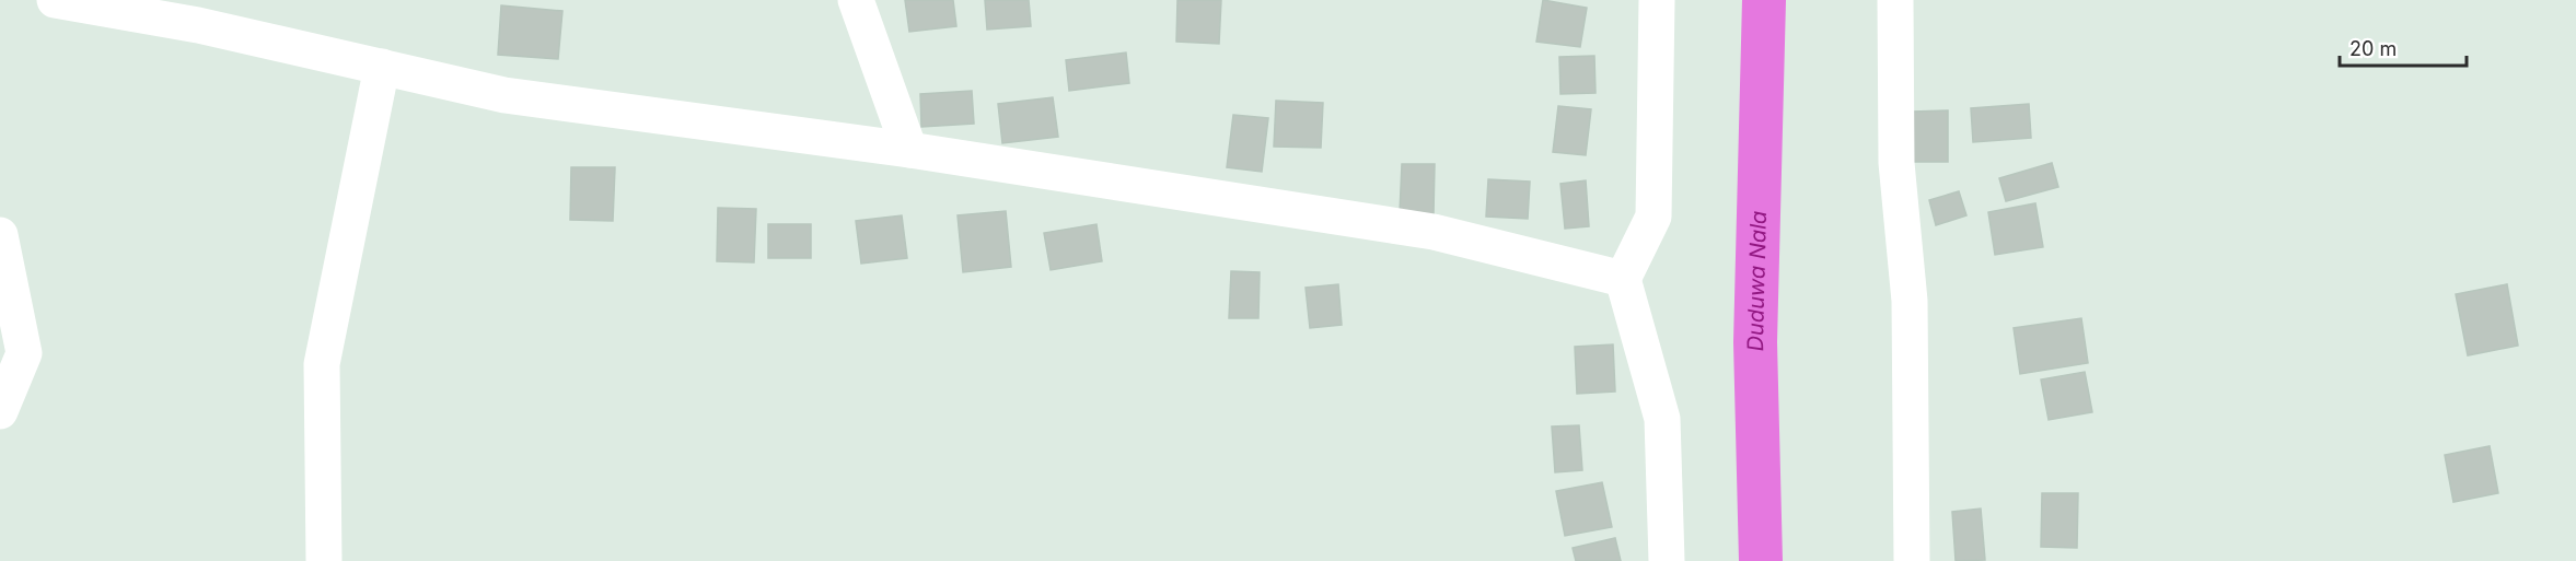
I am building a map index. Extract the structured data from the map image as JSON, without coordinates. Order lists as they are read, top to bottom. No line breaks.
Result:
{"water":["Duduwa Nala"],"scale_bar":"20 m"}
